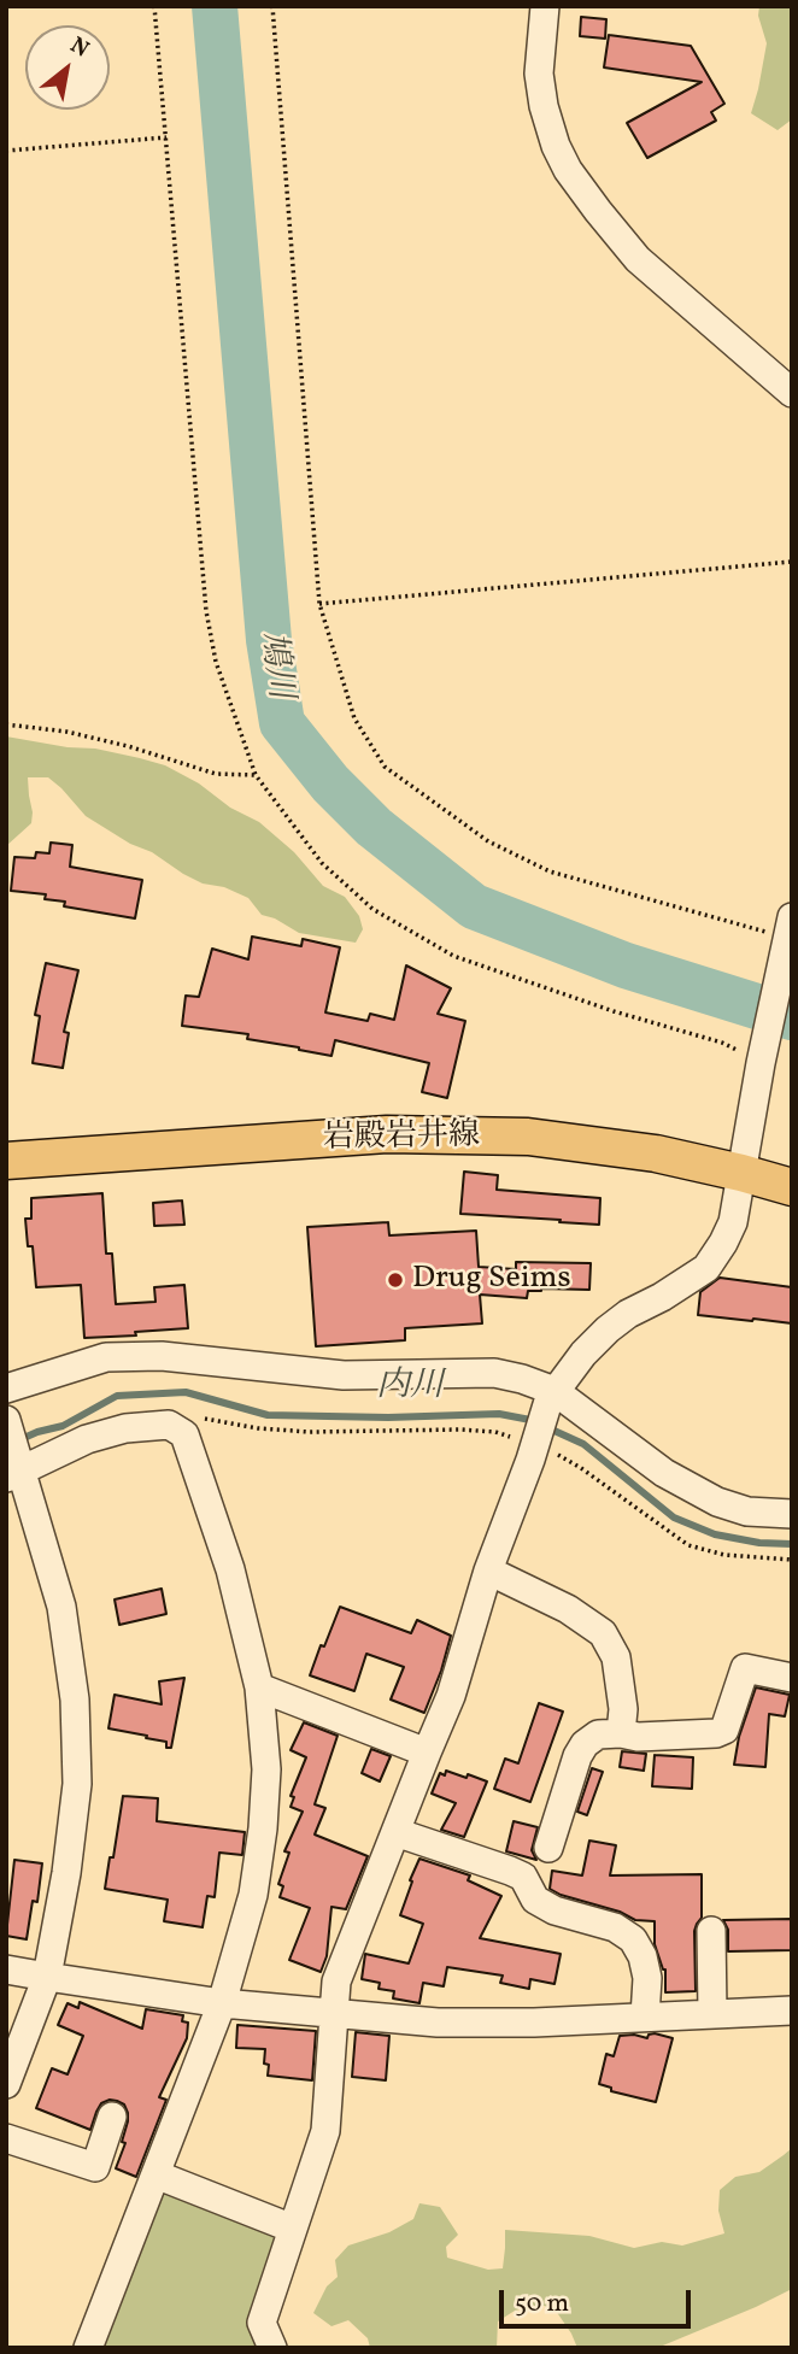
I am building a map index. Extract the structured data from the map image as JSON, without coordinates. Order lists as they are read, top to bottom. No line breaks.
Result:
{"streets":{"main road":["岩殿岩井線"]},"water":["鳩川","内川"],"places":["Drug Seims"],"scale_bar":"50 m","north":"top right"}
